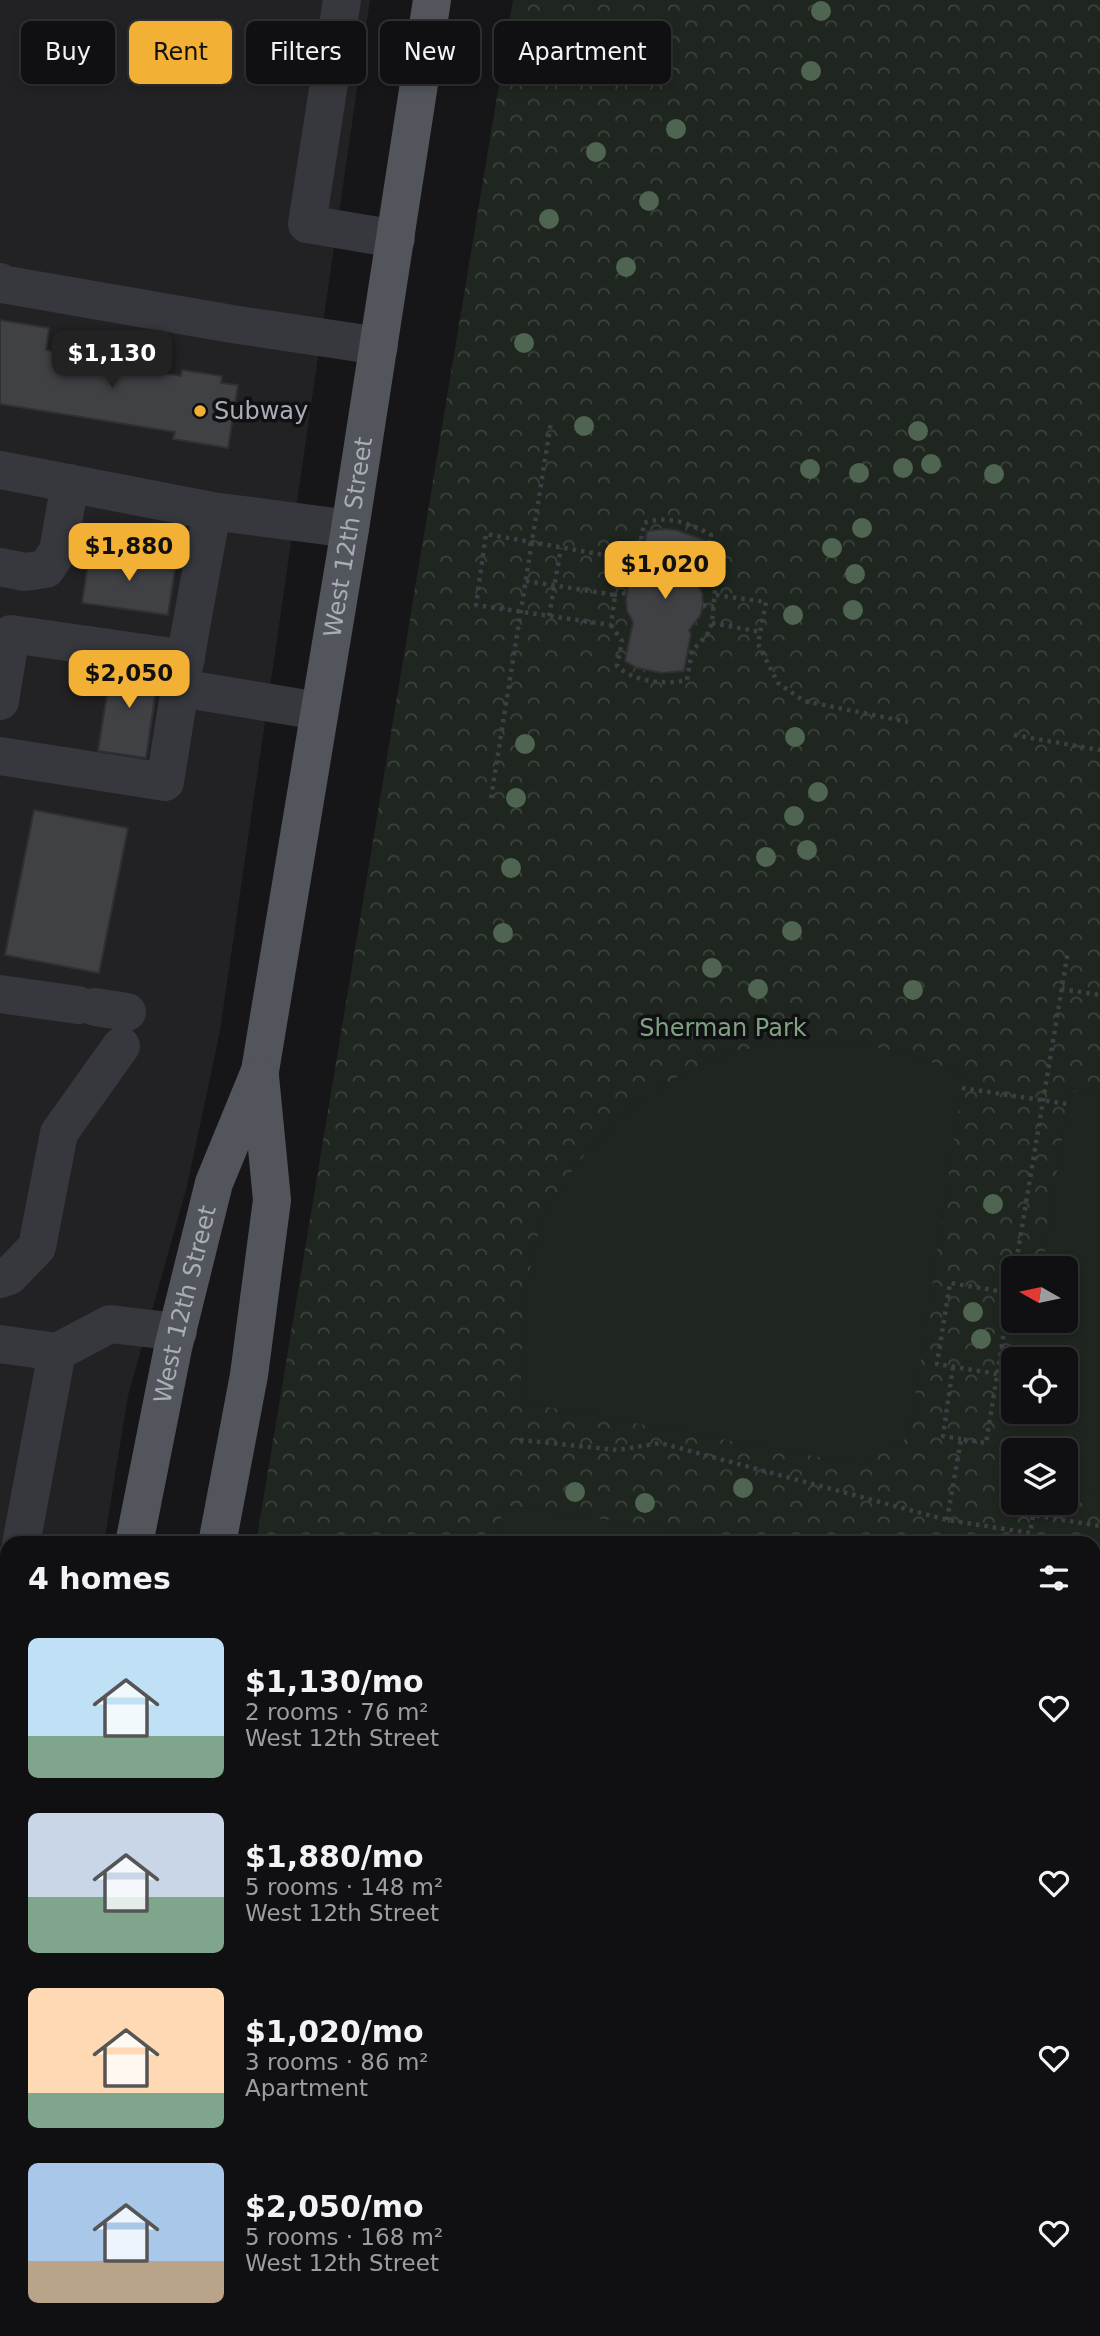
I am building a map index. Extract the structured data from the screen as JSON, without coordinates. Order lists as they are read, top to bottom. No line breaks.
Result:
{"streets":{"main road":["West 12th Street"]},"parks":["Sherman Park"],"places":["Subway"],"north":"left","page":{"chip":["Buy","Rent","Filters","New","Apartment"],"price":["$1,130","$1,880","$1,020","$2,050"],"heading":"4 homes","list":[{"name":"$1,130/mo","note":"2 rooms · 76 m² · West 12th Street"},{"name":"$1,880/mo","note":"5 rooms · 148 m² · West 12th Street"},{"name":"$1,020/mo","note":"3 rooms · 86 m² · Apartment"},{"name":"$2,050/mo","note":"5 rooms · 168 m² · West 12th Street"}]}}
